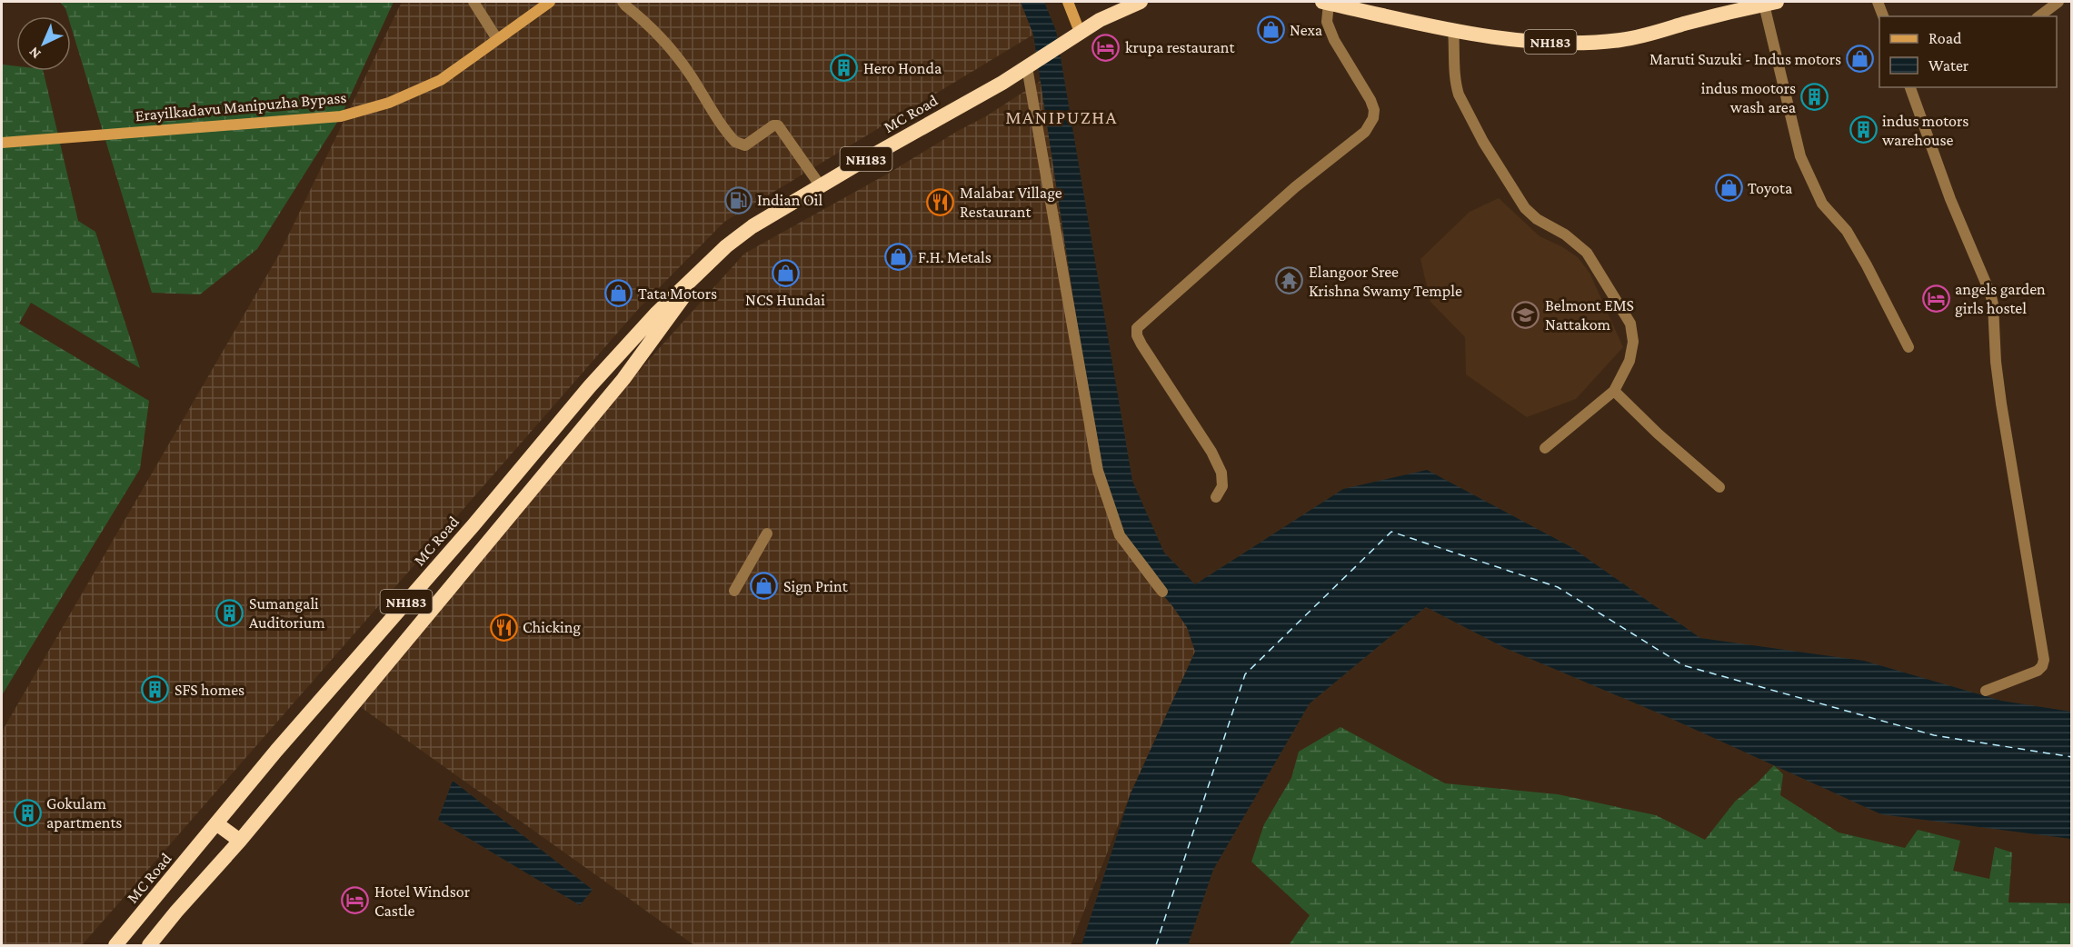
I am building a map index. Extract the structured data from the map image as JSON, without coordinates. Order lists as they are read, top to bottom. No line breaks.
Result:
{"streets":{"highway":["NH183","MC Road"],"main road":["Erayilkadavu Manipuzha Bypass"]},"districts":["MANIPUZHA"],"places":{"shop":["Nexa","Maruti Suzuki - Indus motors","Toyota","F.H. Metals","NCS Hundai","Tata Motors","Sign Print"],"hotel":["krupa restaurant","angels garden girls hostel","Hotel Windsor Castle"],"building":["Hero Honda","indus mootors wash area","indus motors warehouse","Sumangali Auditorium","SFS homes","Gokulam apartments"],"fuel station":["Indian Oil"],"restaurant":["Malabar Village Restaurant","Chicking"],"temple":["Elangoor Sree Krishna Swamy Temple"],"school or university":["Belmont EMS Nattakom"]},"legend":["Road","Water"],"north":"bottom left"}
